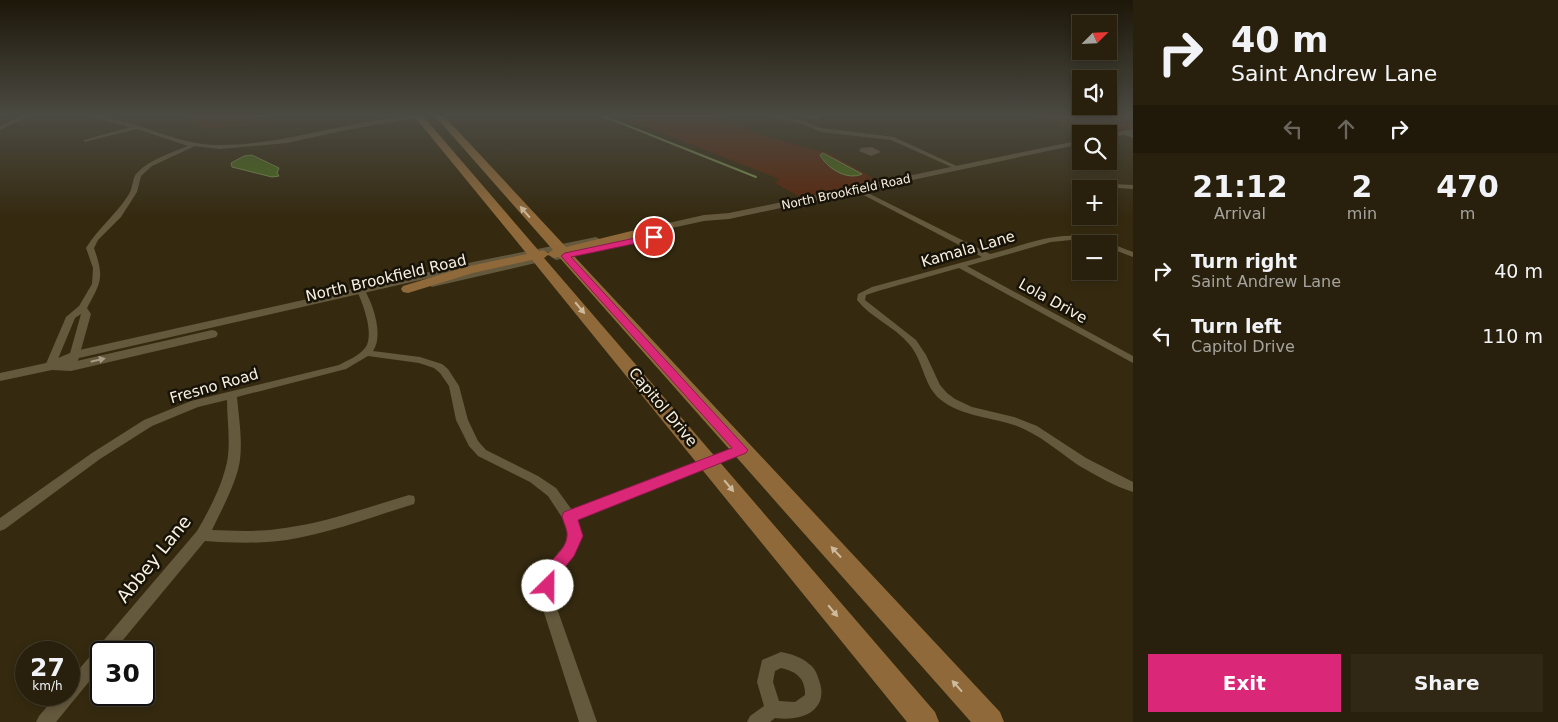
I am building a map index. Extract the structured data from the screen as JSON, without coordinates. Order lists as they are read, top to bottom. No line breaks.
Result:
{"streets":{"main road":["Capitol Drive"],"street":["North Brookfield Road","Kamala Lane","Lola Drive","Fresno Road","Abbey Lane"]},"crossings":[["North Brookfield Road","Capitol Drive"],["Kamala Lane","Lola Drive"],["Fresno Road","Abbey Lane"]],"north":"top right","page":{"turn":["40 m","Saint Andrew Lane"],"map_buttons":["+","−"],"eta":["21:12","Arrival","2","min","470","m"],"list":[{"name":"Turn right","note":"Saint Andrew Lane","value":"40 m"},{"name":"Turn left","note":"Capitol Drive","value":"110 m"}],"speed":"27 km/h","limit":"30","buttons":["Exit","Share"]}}
